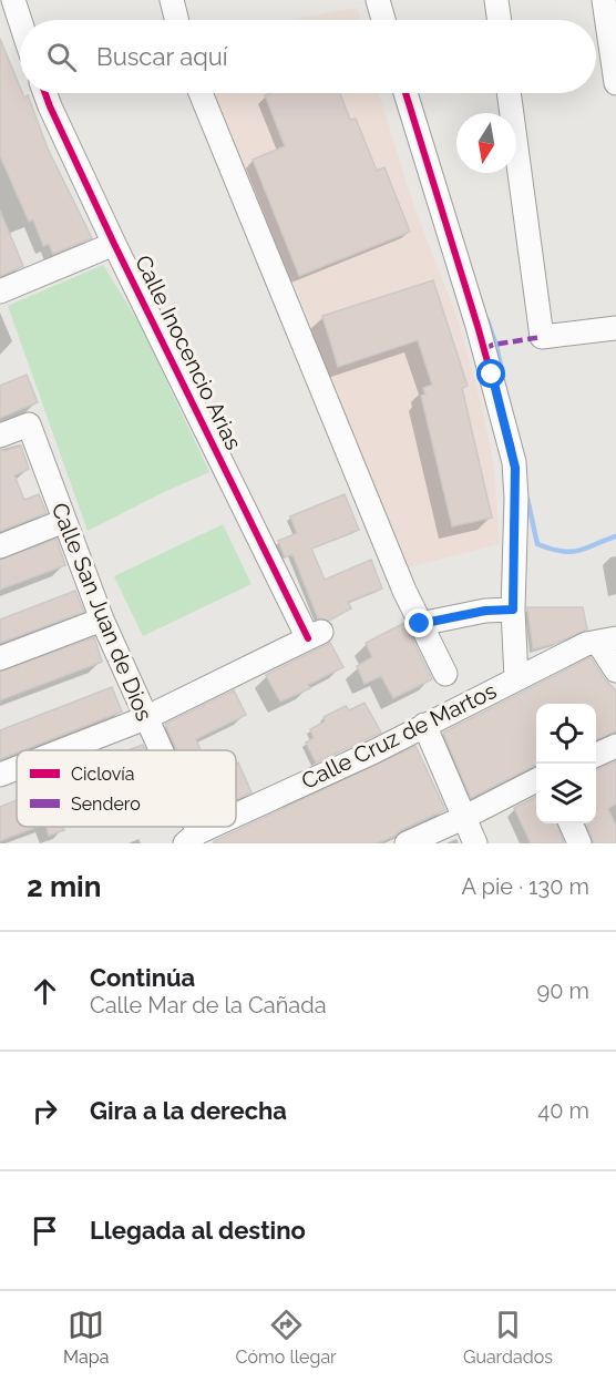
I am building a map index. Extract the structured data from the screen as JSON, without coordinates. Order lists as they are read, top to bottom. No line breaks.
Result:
{"streets":{"street":["Calle Inocencio Arias","Calle San Juan de Dios","Calle Cruz de Martos"]},"crossings":[["Calle Inocencio Arias","Calle San Juan de Dios"]],"legend":["Ciclovía","Sendero"],"north":"bottom","page":{"search":"Buscar aquí","heading":["2 min","A pie · 130 m"],"list":[["Continúa","Calle Mar de la Cañada","90 m"],["Gira a la derecha","40 m"],"Llegada al destino"],"nav":["Mapa","Cómo llegar","Guardados"]}}
